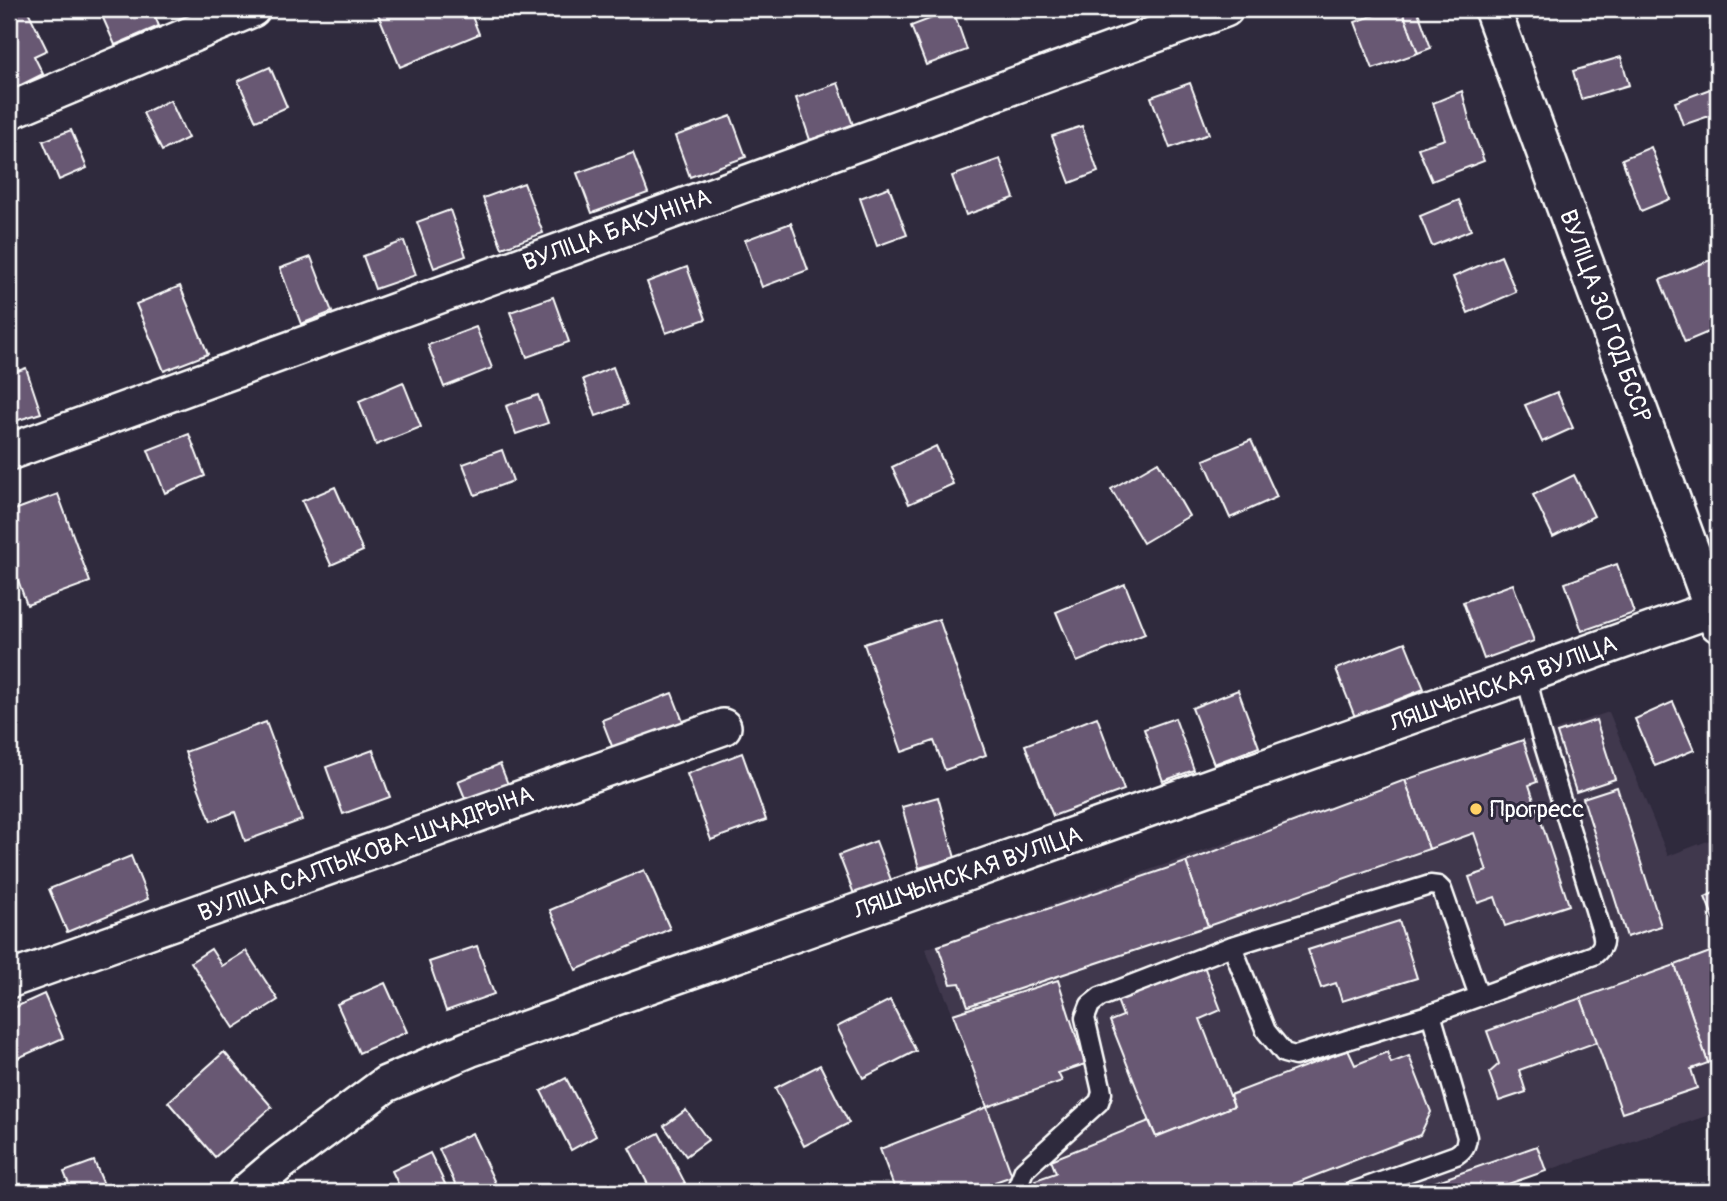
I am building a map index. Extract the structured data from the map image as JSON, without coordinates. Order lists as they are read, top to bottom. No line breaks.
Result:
{"streets":{"street":["ВУЛІЦА БАКУНІНА","ВУЛІЦА 30 ГОД БССР","ЛЯШЧЫНСКАЯ ВУЛІЦА","ВУЛІЦА САЛТЫКОВА-ШЧАДРЫНА"]},"crossings":[["ВУЛІЦА 30 ГОД БССР","ЛЯШЧЫНСКАЯ ВУЛІЦА"]],"places":["Прогресс"]}
